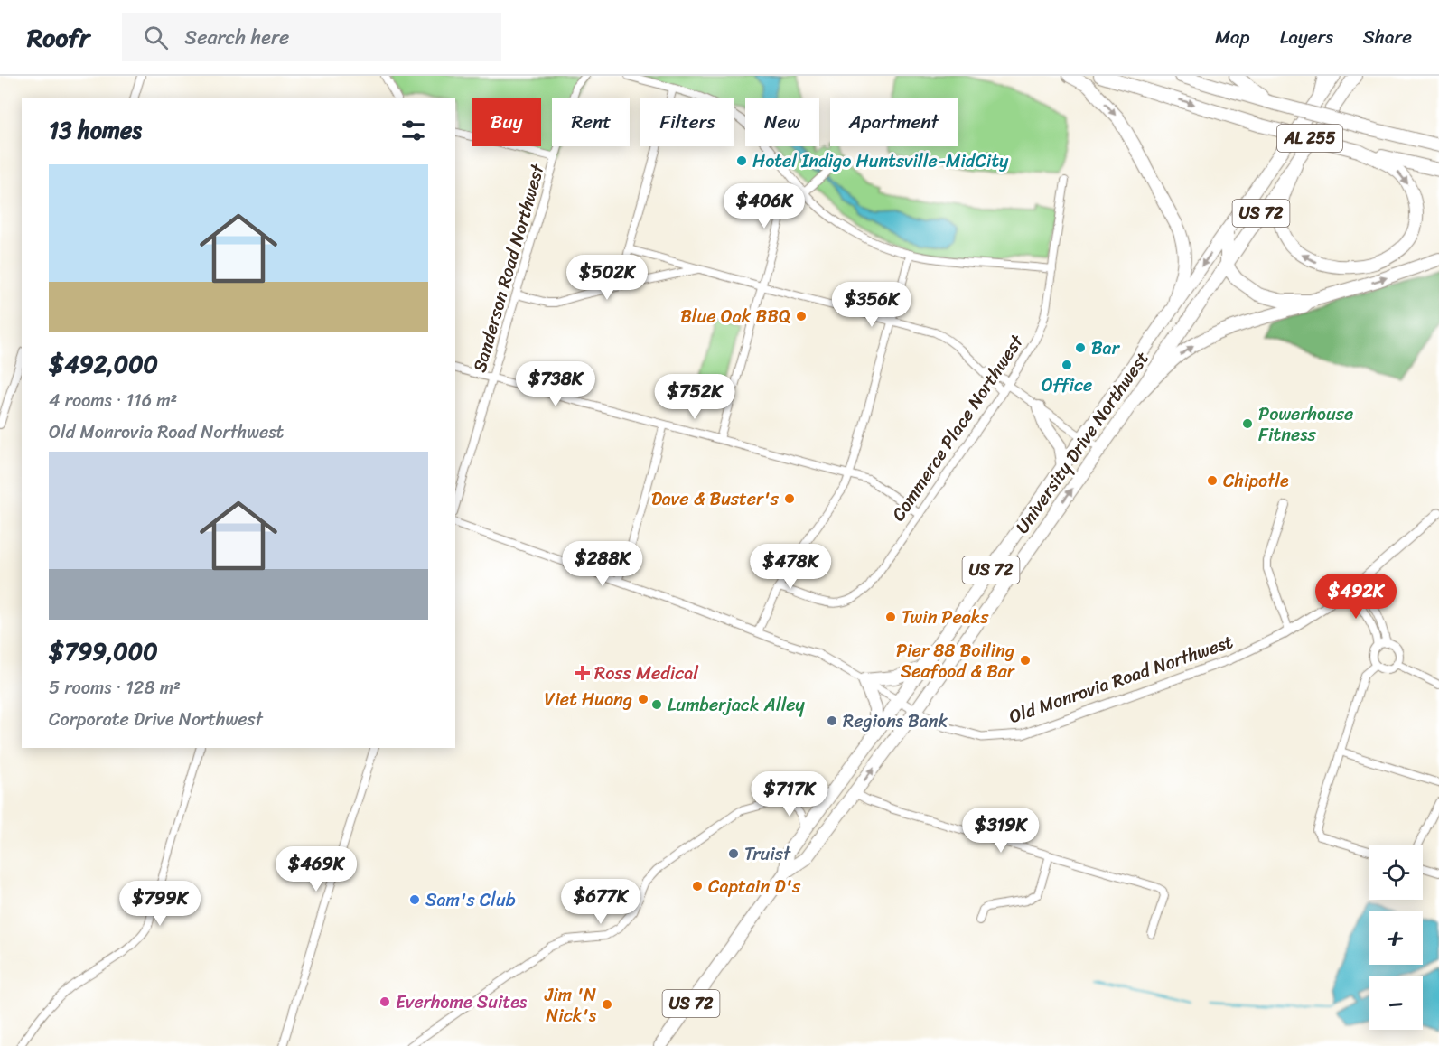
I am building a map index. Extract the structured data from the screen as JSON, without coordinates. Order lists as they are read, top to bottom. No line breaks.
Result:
{"streets":{"highway":["AL 255","US 72","University Drive Northwest"],"street":["Sanderson Road Northwest","Commerce Place Northwest","Old Monrovia Road Northwest"]},"crossings":[["University Drive Northwest","Old Monrovia Road Northwest"]],"places":{"other":["Hotel Indigo Huntsville-MidCity","Blue Oak BBQ","Bar","Office","Powerhouse Fitness","Chipotle","Dave & Buster's","Twin Peaks","Pier 88 Boiling Seafood & Bar","Viet Huong","Lumberjack Alley","Regions Bank","Truist","Captain D's","Sam's Club","Everhome Suites","Jim 'N Nick's"],"health":["Ross Medical"]},"page":{"header":"Roofr","search":"Search here","nav":["Map","Layers","Share"],"chip":["Buy","Rent","Filters","New","Apartment"],"heading":"13 homes","list":[{"name":"$492,000","note":"4 rooms · 116 m² · Old Monrovia Road Northwest"},{"name":"$799,000","note":"5 rooms · 128 m² · Corporate Drive Northwest"}],"price":["$406K","$502K","$356K","$738K","$752K","$288K","$478K","$492K","$717K","$319K","$469K","$677K","$799K"],"map_buttons":["+","−"]}}
